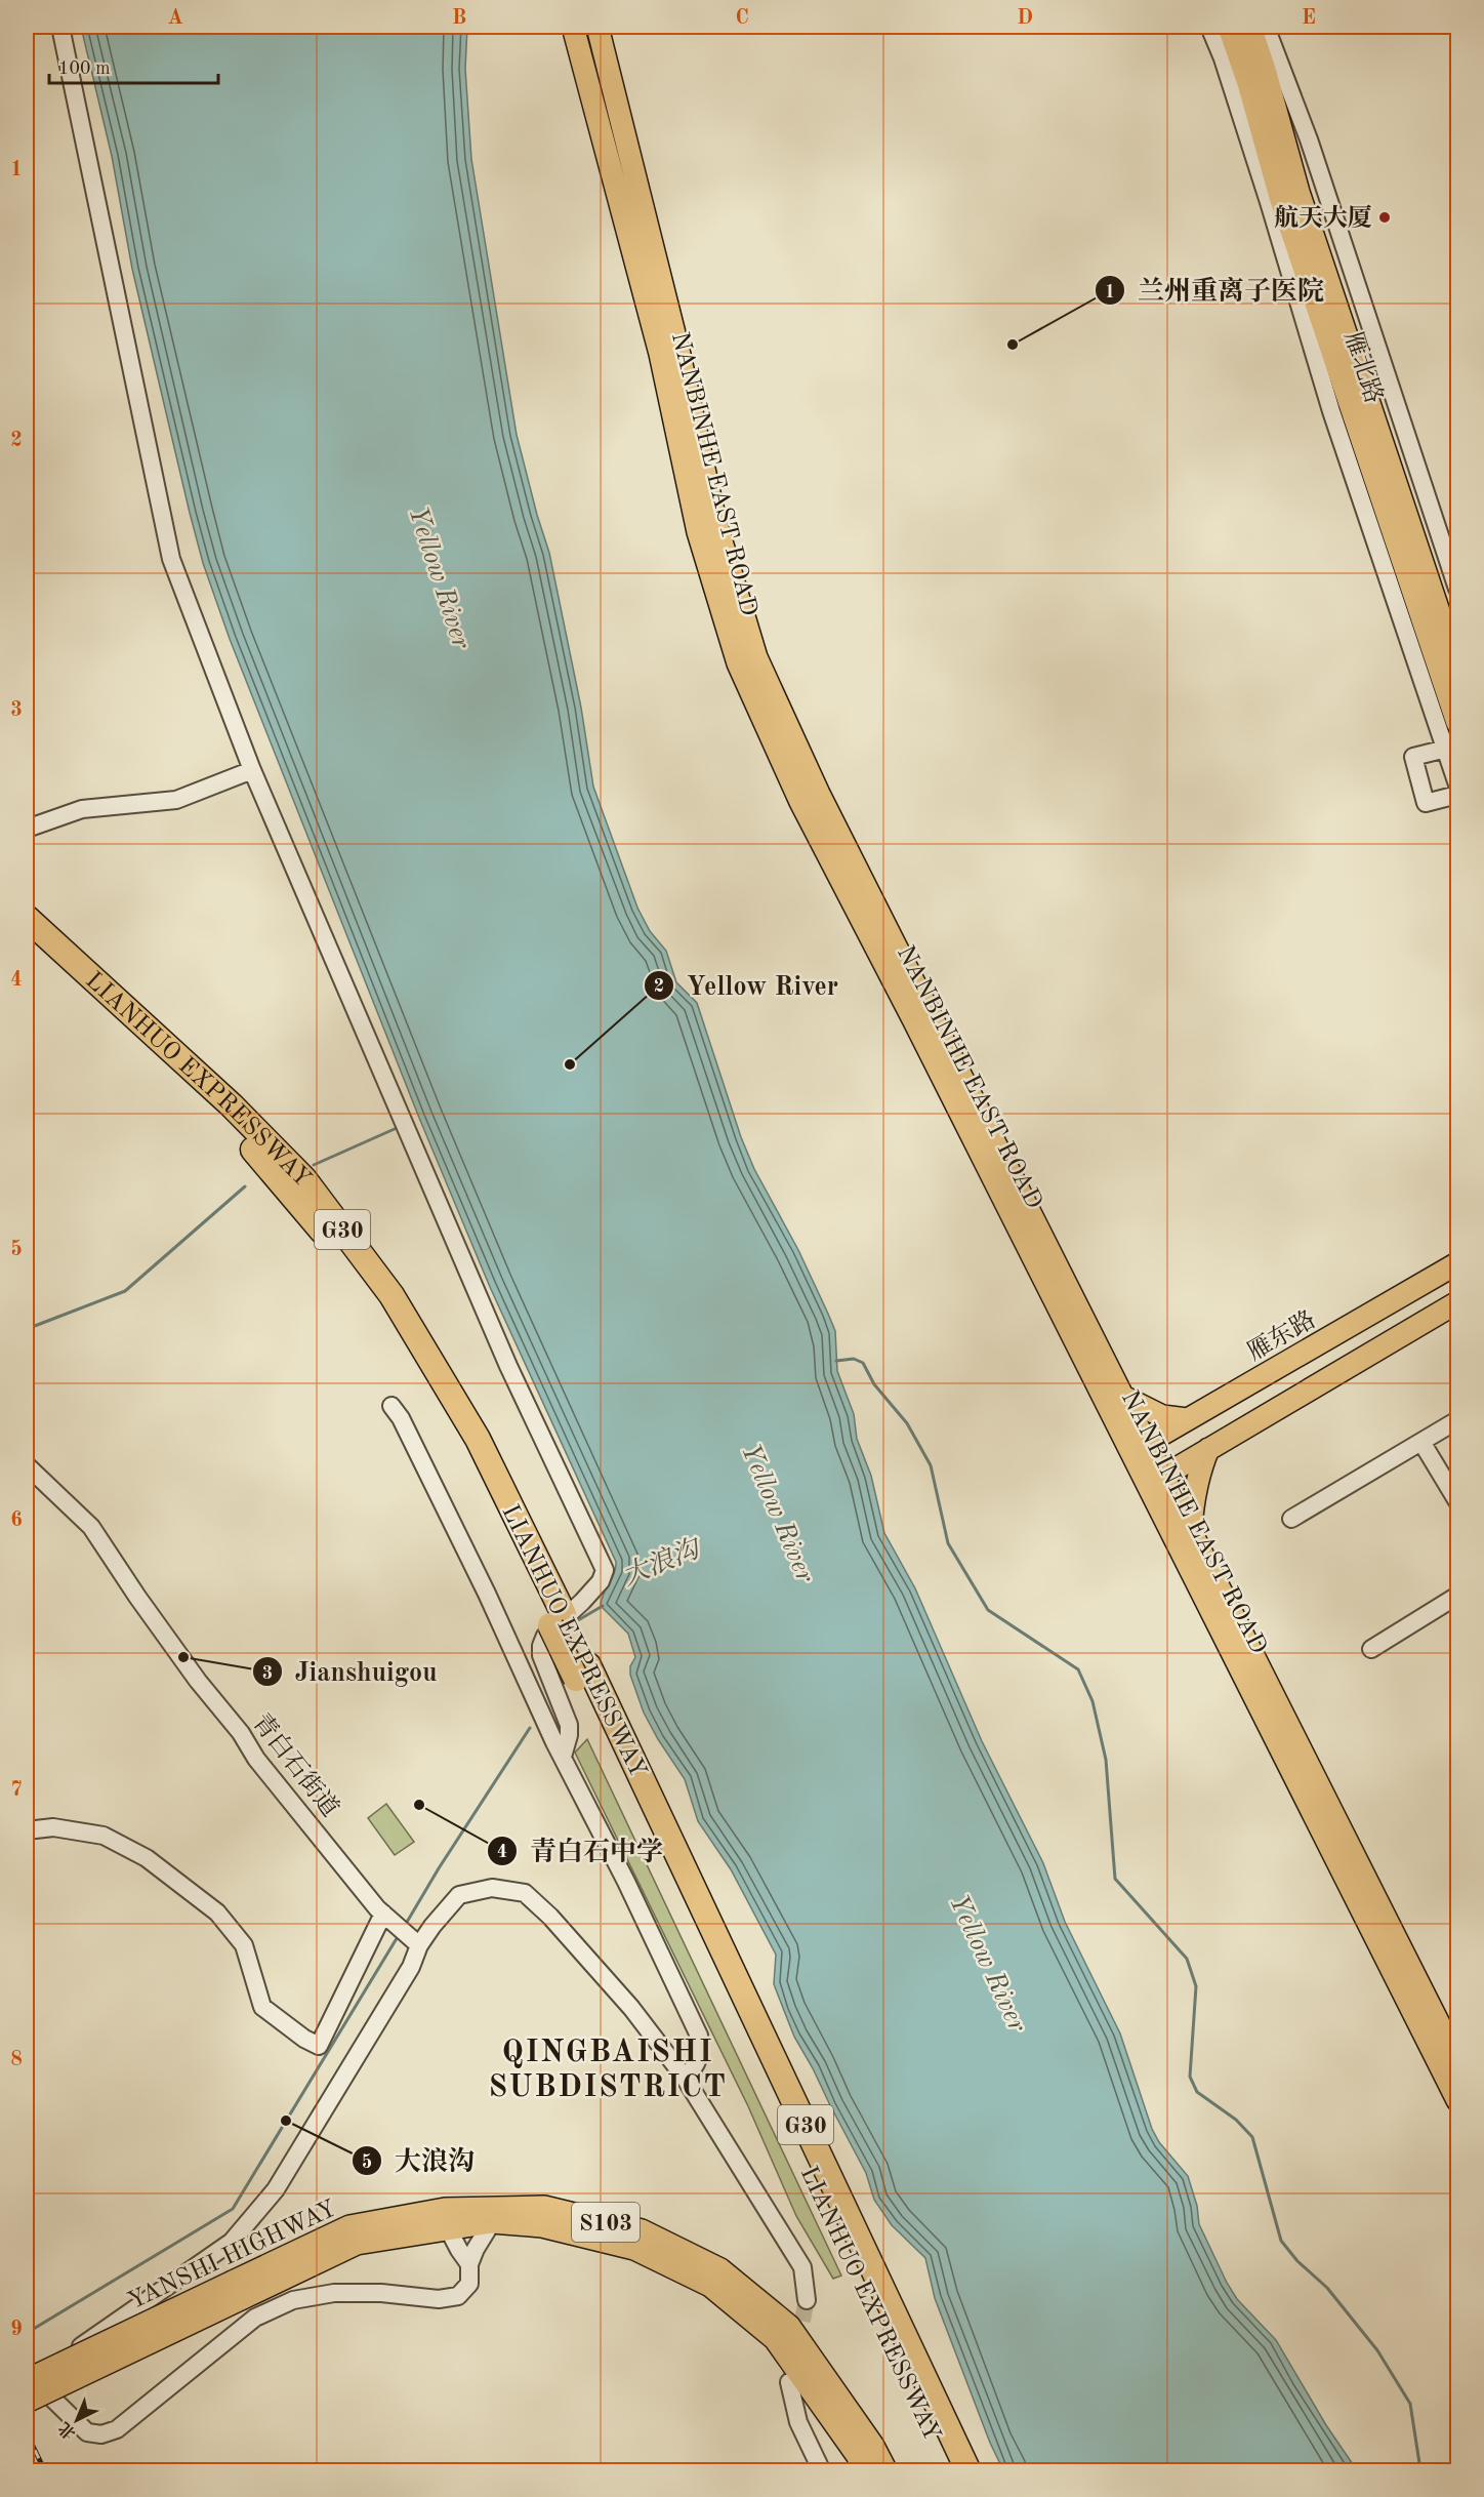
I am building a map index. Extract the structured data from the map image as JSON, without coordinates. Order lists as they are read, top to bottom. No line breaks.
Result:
{"streets":{"highway":["LIANHUO EXPRESSWAY","G30"],"main road":["雁北路","NANBINHE EAST ROAD","雁东路","S103","YANSHI HIGHWAY"],"street":["青白石街道"]},"crossings":[["NANBINHE EAST ROAD","雁东路"],["青白石街道","YANSHI HIGHWAY"]],"districts":["QINGBAISHI SUBDISTRICT"],"water":["Yellow River","大浪沟"],"places":["航天大厦","兰州重离子医院","Yellow River","Jianshuigou","青白石中学","大浪沟"],"scale_bar":"100 m","north":"bottom left","grid":{"columns":["A","B","C","D","E"],"rows":["1","2","3","4","5","6","7","8","9"]}}
